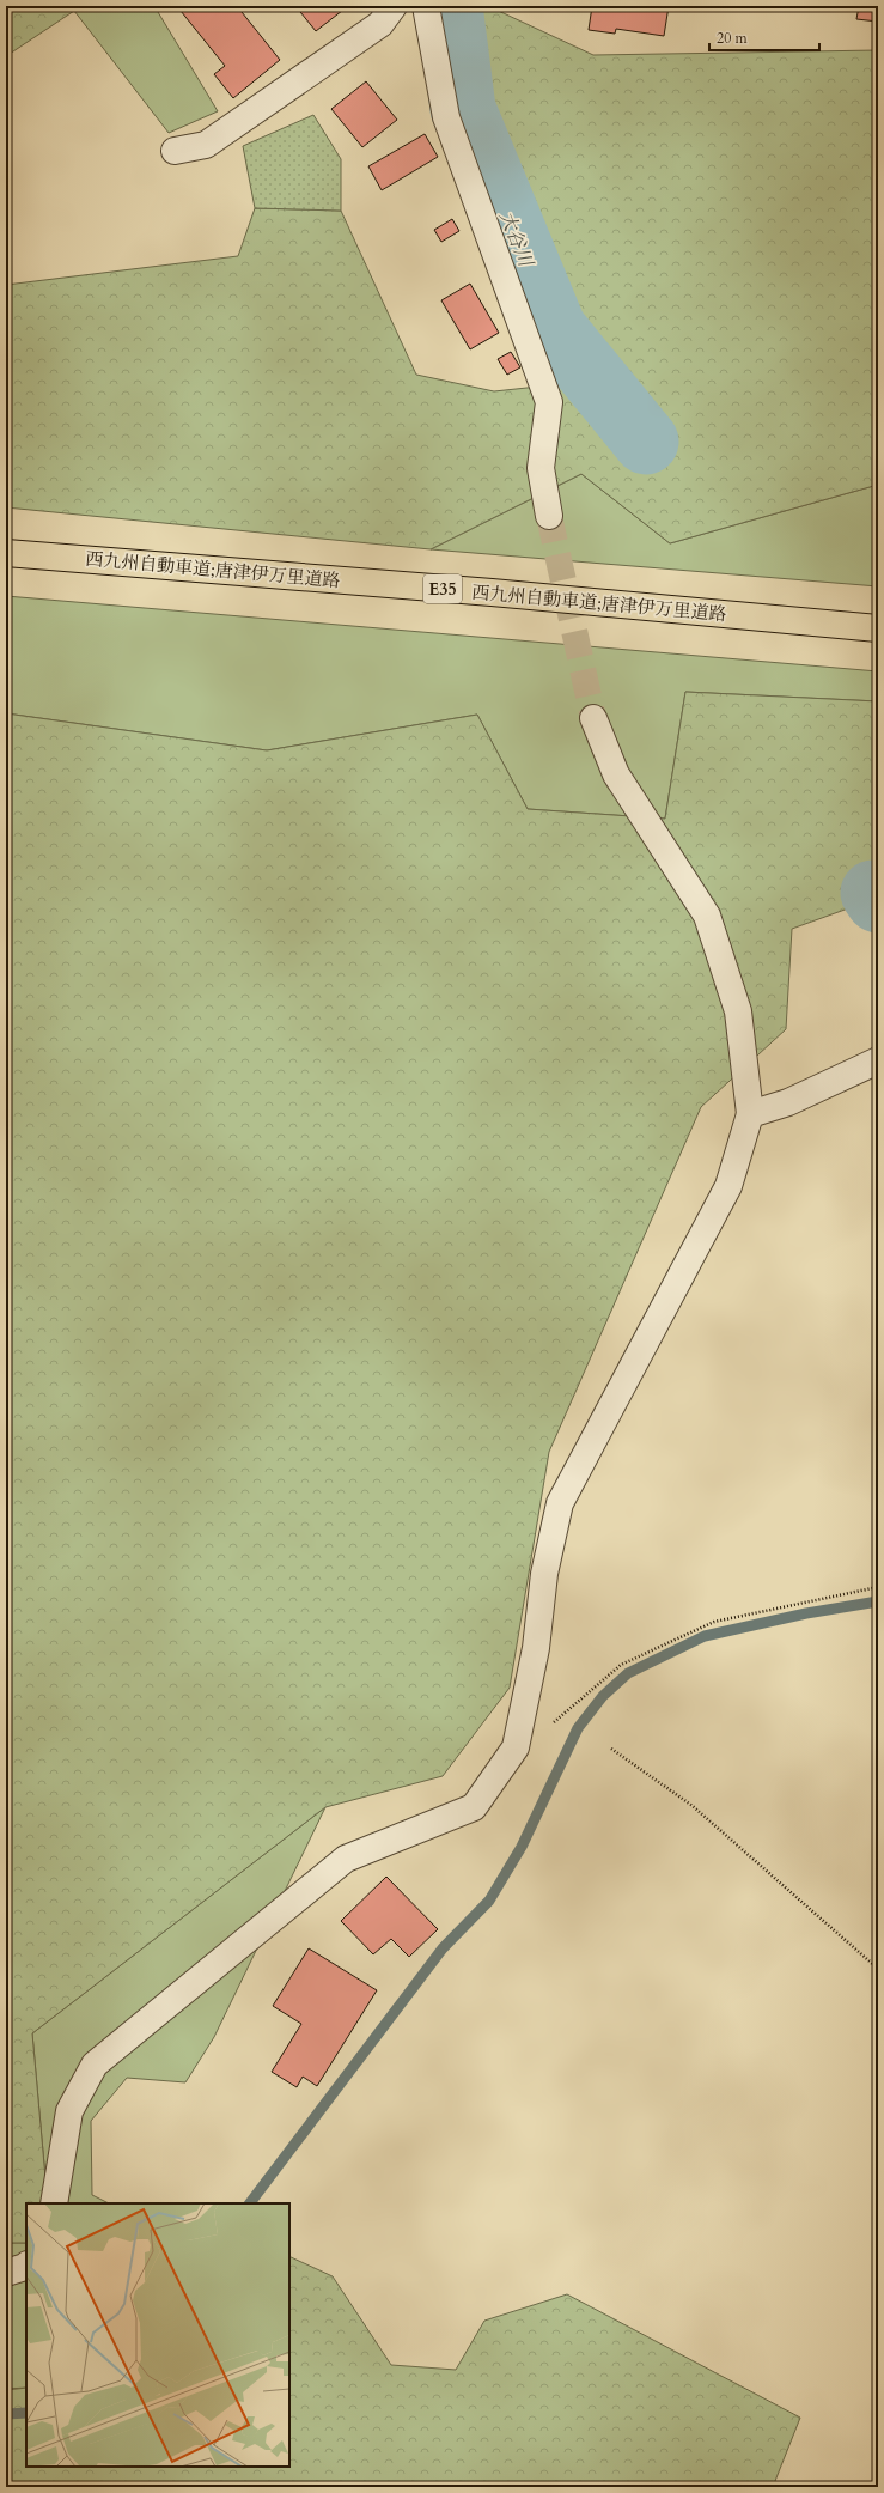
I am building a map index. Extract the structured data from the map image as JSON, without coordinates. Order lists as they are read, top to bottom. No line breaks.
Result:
{"streets":{"highway":["西九州自動車道;唐津伊万里道路","E35"]},"water":["大谷川"],"scale_bar":"20 m"}
